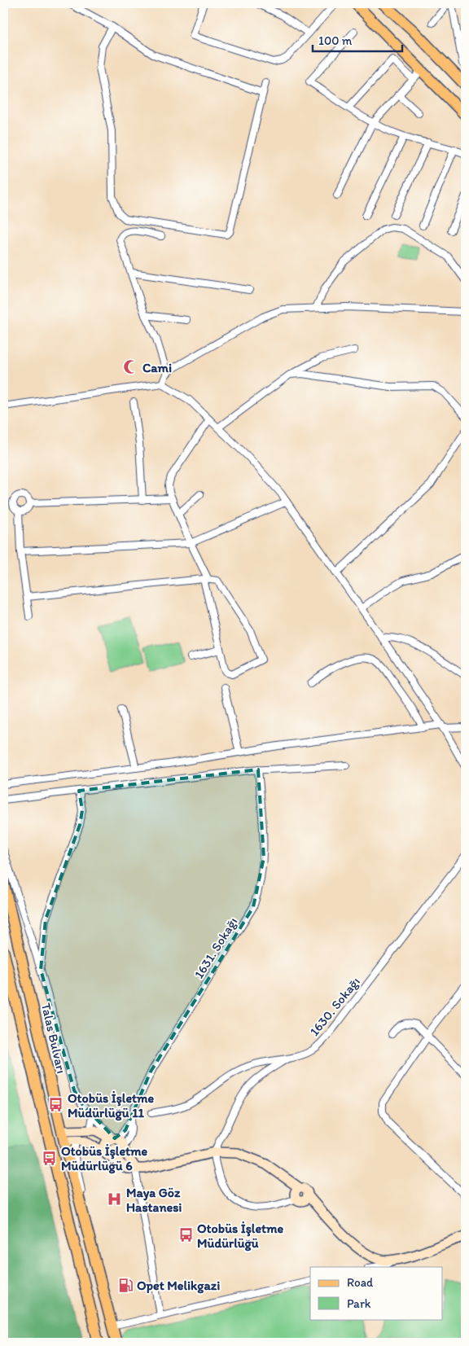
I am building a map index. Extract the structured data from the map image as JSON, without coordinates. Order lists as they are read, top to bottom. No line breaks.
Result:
{"streets":{"main road":["Talas Bulvarı"],"street":["1631. Sokağı","1630. Sokağı"]},"places":{"mosque":["Cami"],"bus stop":["Otobüs İşletme Müdürlüğü 11","Otobüs İşletme Müdürlüğü 6","Otobüs İşletme Müdürlüğü"],"hospital":["Maya Göz Hastanesi"],"fuel station":["Opet Melikgazi"]},"legend":["Road","Park"],"scale_bar":"100 m"}
